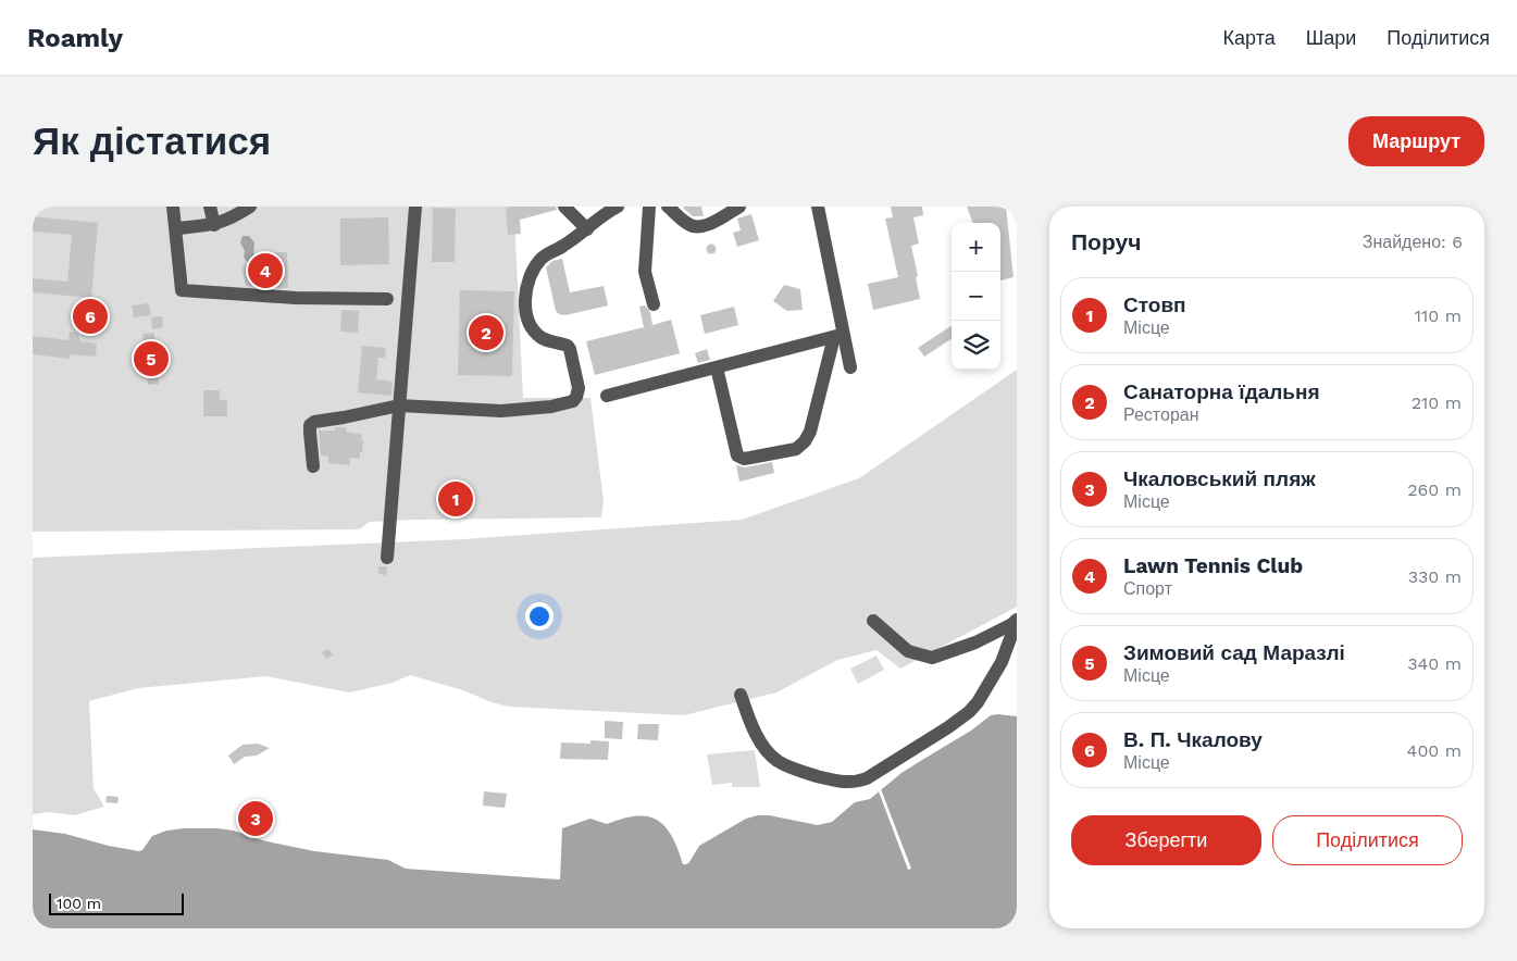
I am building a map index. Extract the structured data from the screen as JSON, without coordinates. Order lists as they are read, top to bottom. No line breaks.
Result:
{"scale_bar":"100 m","page":{"header":"Roamly","nav":["Карта","Шари","Поділитися"],"buttons":["Маршрут",["Зберегти","Поділитися"]],"title":"Як дістатися","heading":["Поруч","Знайдено: 6"],"map_buttons":["+","−"],"pins":["4","6","2","5","1","3"],"list":[{"mark":"1","name":"Стовп","note":"Місце","value":"110 m"},{"mark":"2","name":"Санаторна їдальня","note":"Ресторан","value":"210 m"},{"mark":"3","name":"Чкаловський пляж","note":"Місце","value":"260 m"},{"mark":"4","name":"Lawn Tennis Club","note":"Спорт","value":"330 m"},{"mark":"5","name":"Зимовий сад Маразлі","note":"Місце","value":"340 m"},{"mark":"6","name":"В. П. Чкалову","note":"Місце","value":"400 m"}],"scale":"100 m"}}
